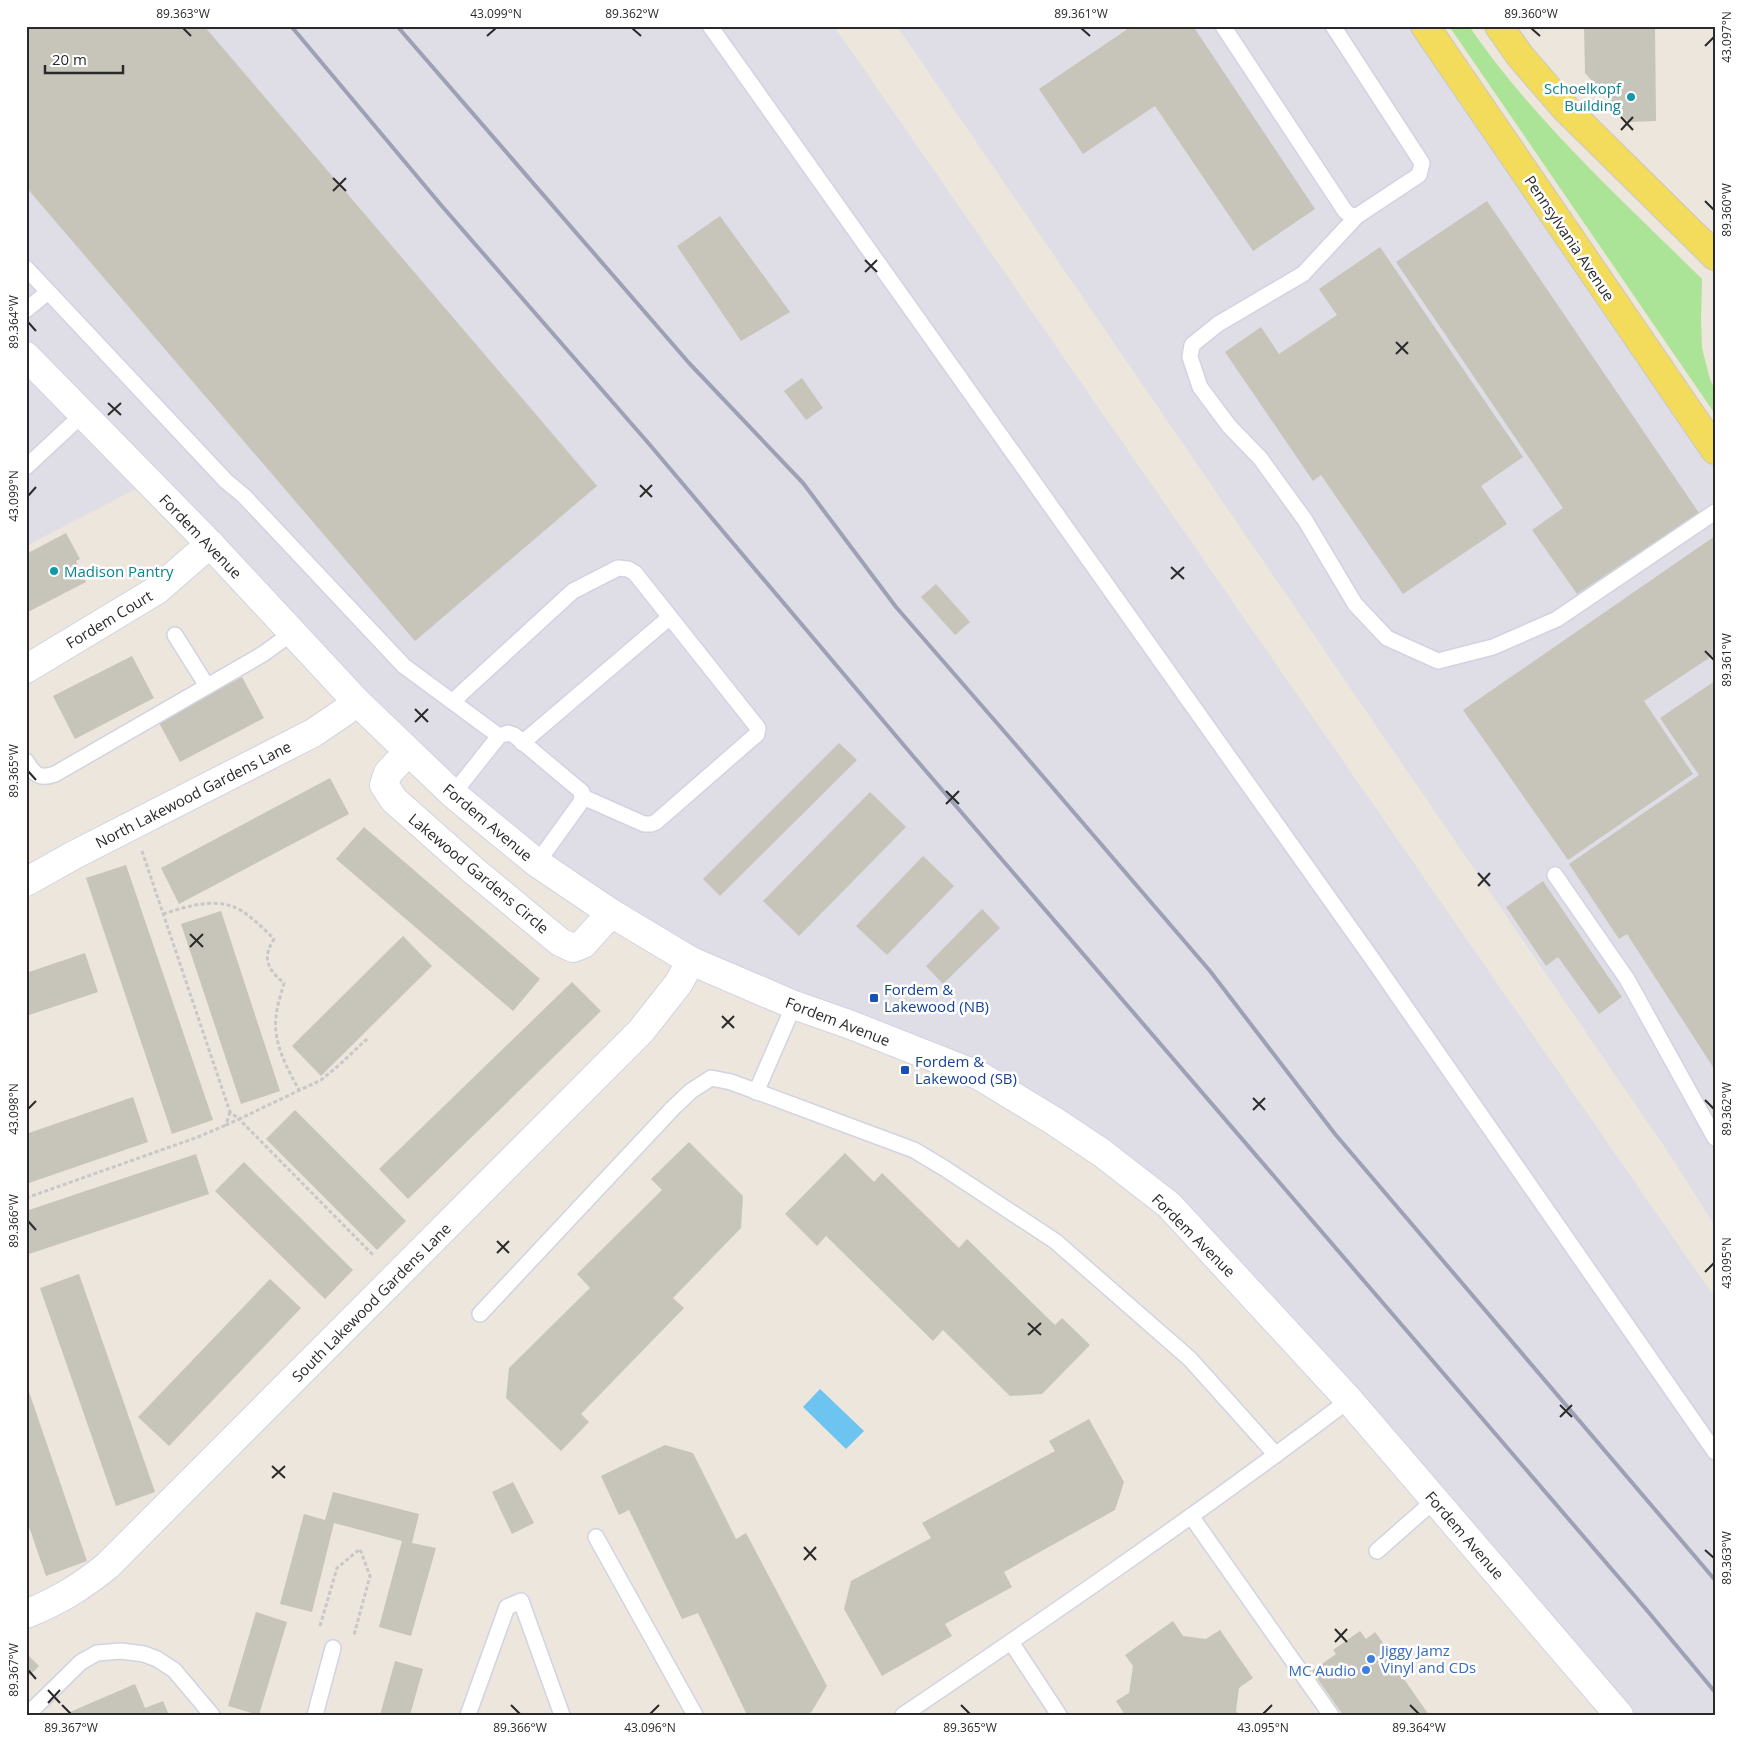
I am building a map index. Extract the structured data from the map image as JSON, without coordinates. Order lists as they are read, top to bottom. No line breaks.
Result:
{"streets":{"main road":["Pennsylvania Avenue"],"street":["Fordem Avenue","Fordem Court","North Lakewood Gardens Lane","Lakewood Gardens Circle","South Lakewood Gardens Lane"]},"crossings":[["Fordem Avenue","Fordem Court"],["Fordem Avenue","North Lakewood Gardens Lane"],["Fordem Avenue","Lakewood Gardens Circle"],["Fordem Avenue","South Lakewood Gardens Lane"]],"places":{"other":["Schoelkopf Building","Madison Pantry","Jiggy Jamz Vinyl and CDs","MC Audio"],"transit":["Fordem & Lakewood (NB)","Fordem & Lakewood (SB)"]},"scale_bar":"20 m","coordinates":["89.363°W","43.099°N","89.362°W","89.361°W","89.360°W","43.097°N","89.364°W","89.365°W","43.098°N","89.366°W","43.095°N","89.367°W","43.096°N"]}
